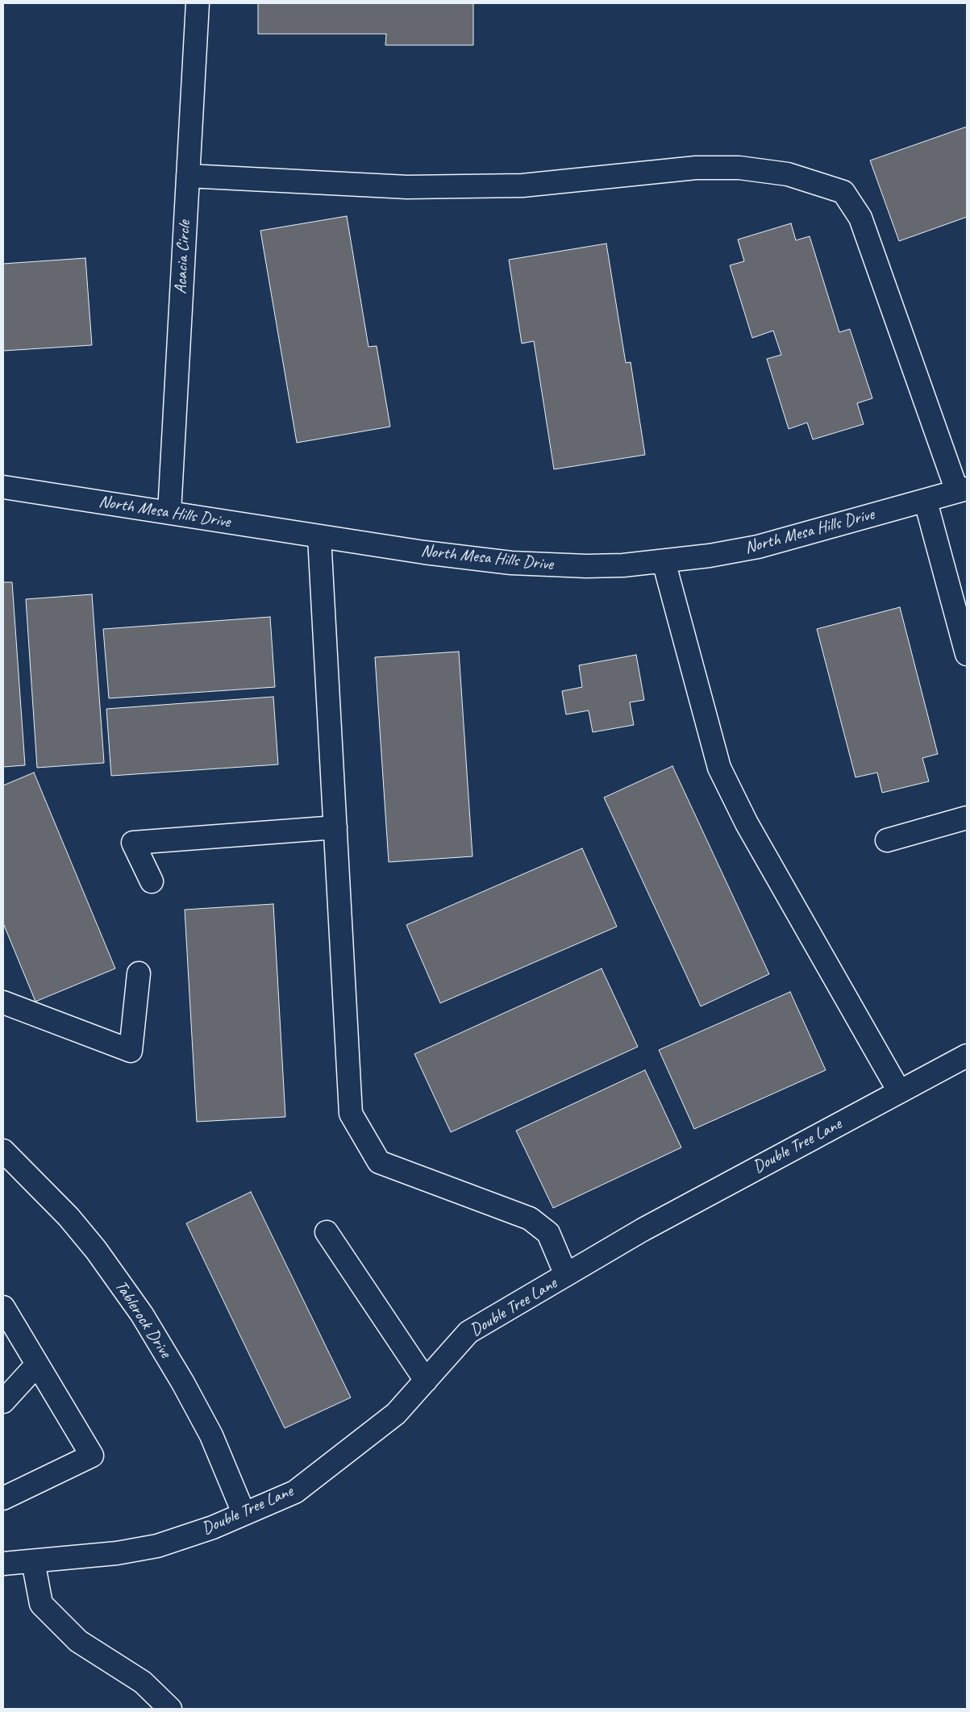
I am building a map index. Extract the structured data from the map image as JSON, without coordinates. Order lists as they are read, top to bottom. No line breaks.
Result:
{"streets":{"street":["Acacia Circle","North Mesa Hills Drive","Double Tree Lane","Tablerock Drive"]},"crossings":[["Acacia Circle","North Mesa Hills Drive"],["Double Tree Lane","Tablerock Drive"]]}
